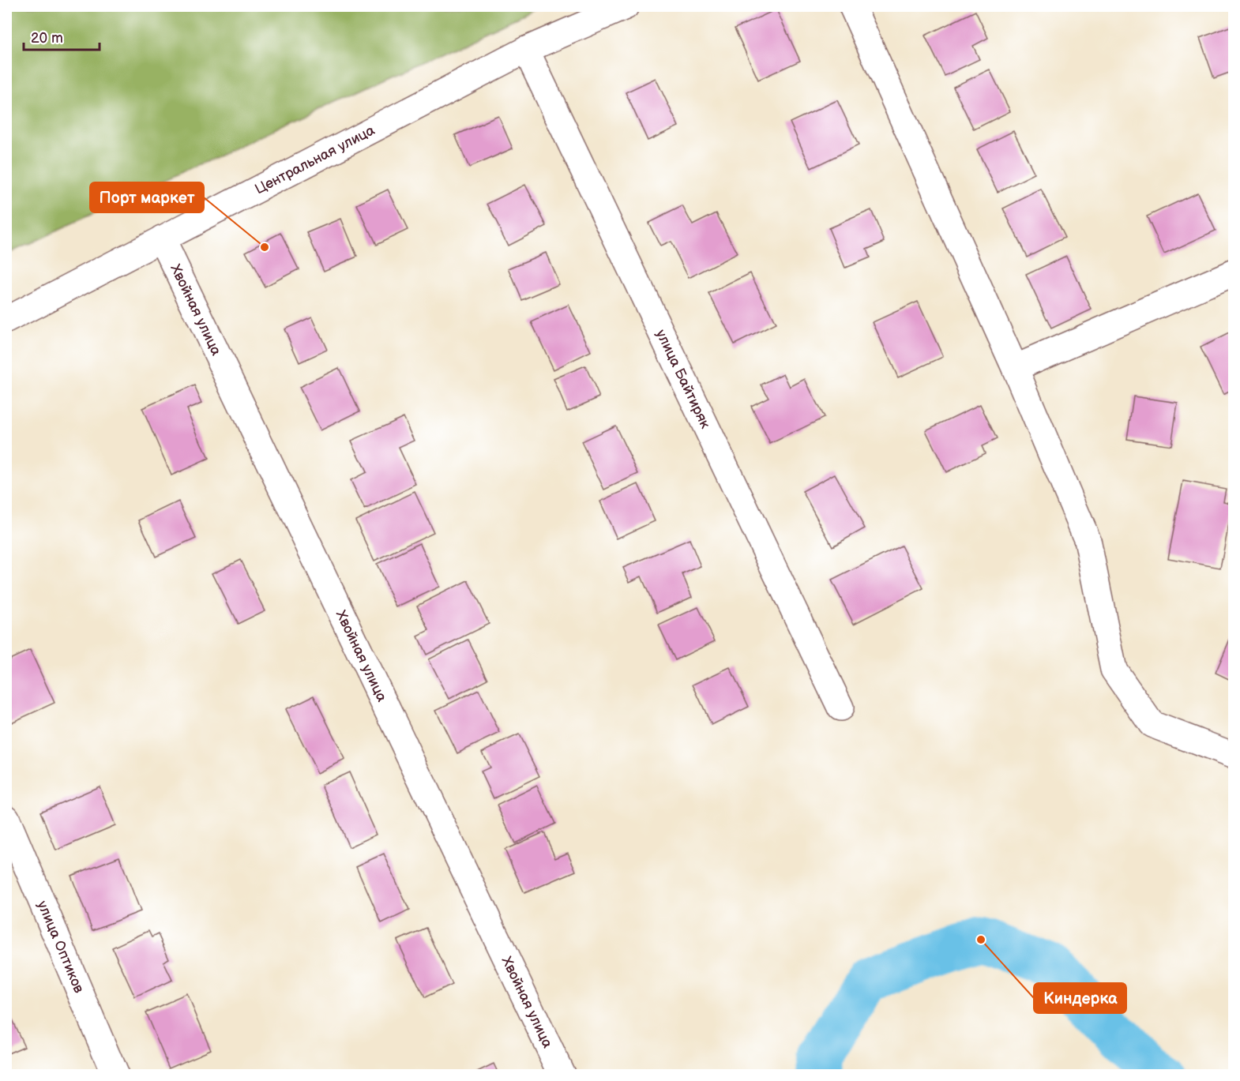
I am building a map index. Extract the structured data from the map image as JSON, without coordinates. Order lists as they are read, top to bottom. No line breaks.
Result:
{"streets":{"street":["Центральная улица","Хвойная улица","улица Байтиряк","улица Оптиков"]},"crossings":[["Центральная улица","Хвойная улица"],["Центральная улица","улица Байтиряк"]],"places":["Порт маркет","Киндерка"],"scale_bar":"20 m"}
